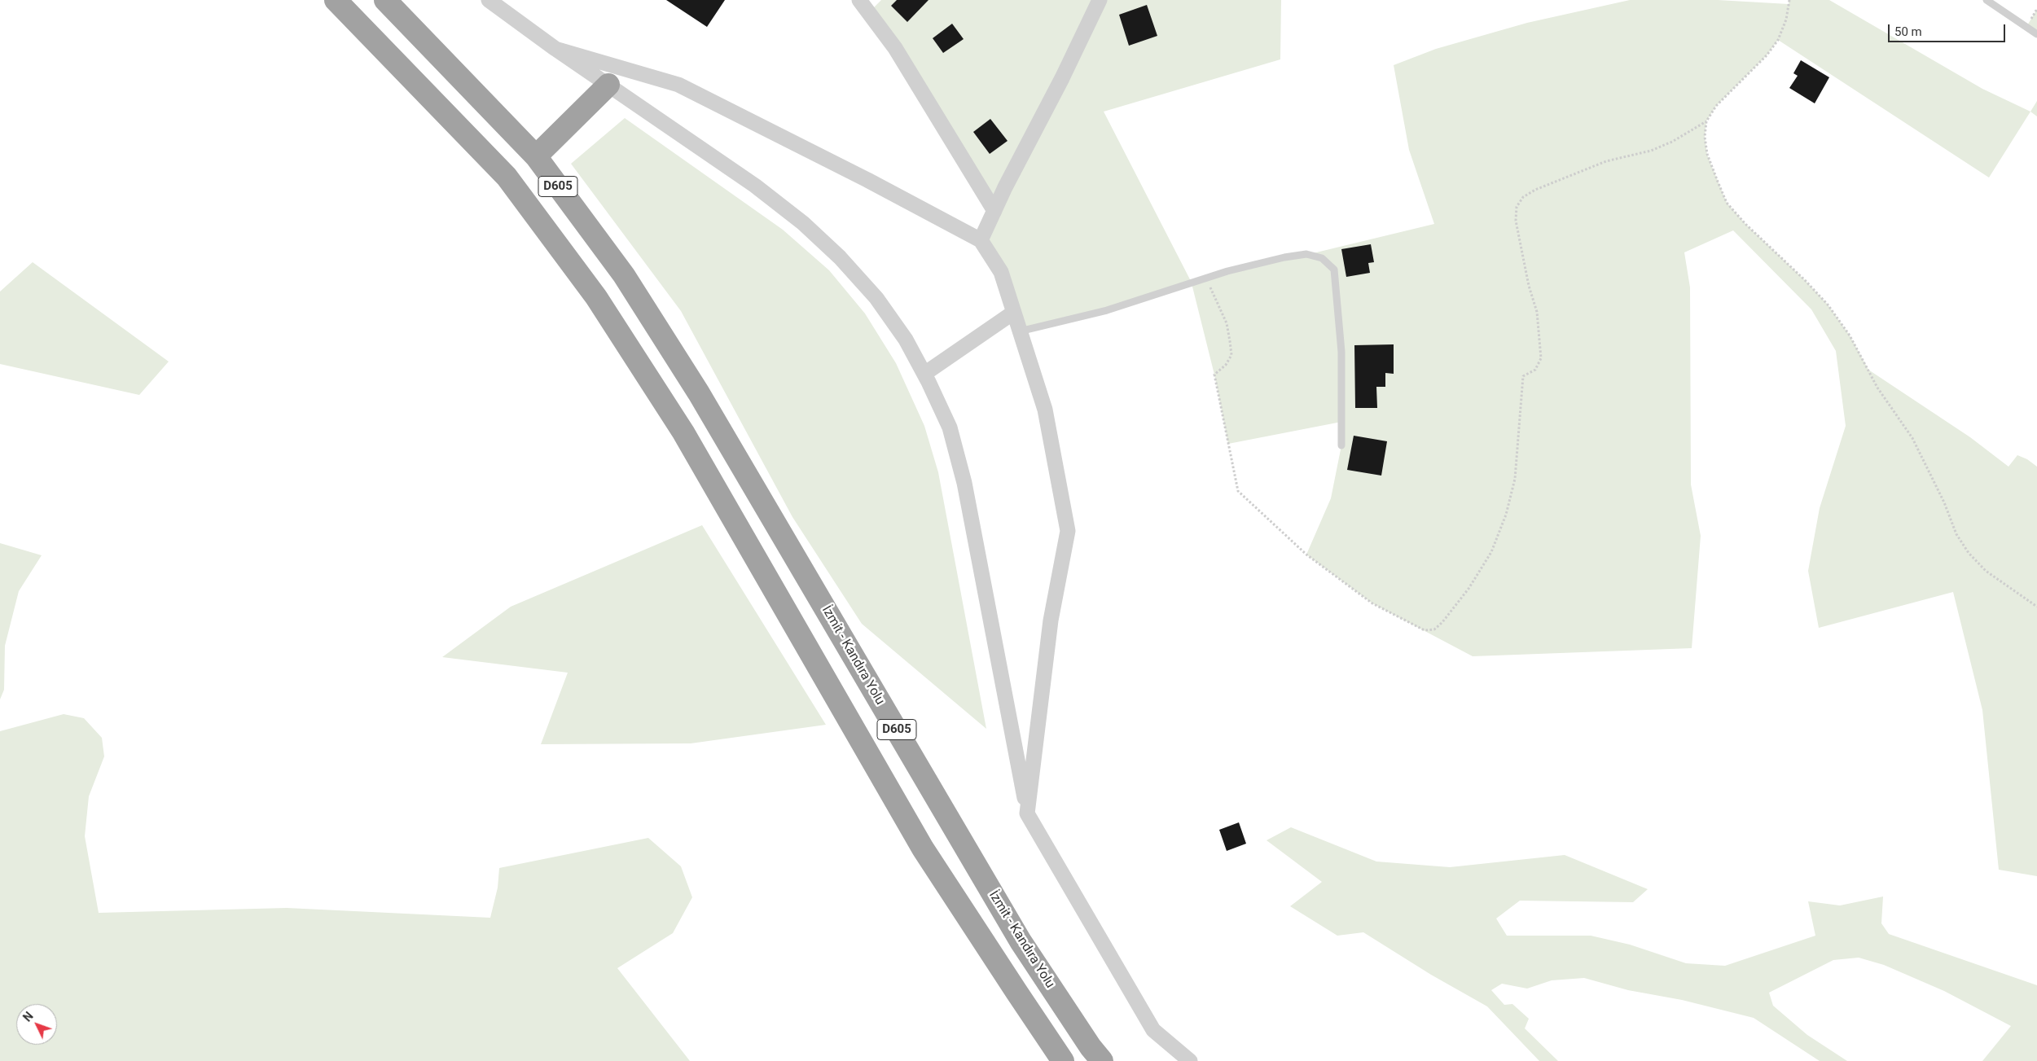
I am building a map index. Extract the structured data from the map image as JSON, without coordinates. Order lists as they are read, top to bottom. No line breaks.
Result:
{"streets":{"highway":["D605","İzmit - Kandıra Yolu"]},"crossings":[["D605","İzmit - Kandıra Yolu"]],"scale_bar":"50 m","north":"top left"}
